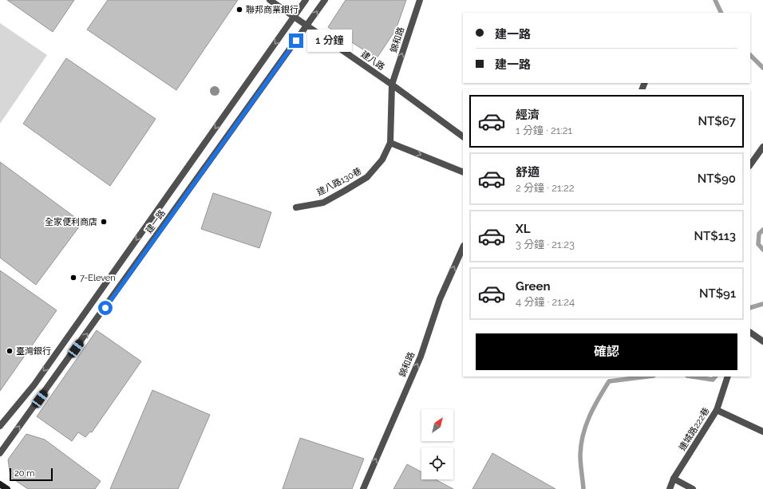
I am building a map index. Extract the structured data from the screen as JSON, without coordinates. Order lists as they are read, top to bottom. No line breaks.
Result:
{"streets":{"street":["錦和路","建八路","建八路130巷","建一路","連城路222巷"]},"crossings":[["錦和路","建八路"],["錦和路","建八路130巷"],["建八路","建八路130巷"],["建八路","建一路"]],"one_way":["錦和路"],"places":["聯邦商業銀行","全家便利商店","7-Eleven","臺灣銀行"],"scale_bar":"20 m","north":"top right","page":{"banner":["建一路","建一路"],"bubble":"1 分鐘","list":[{"name":"經濟","note":"1 分鐘 · 21:21","value":"NT$67"},{"name":"舒適","note":"2 分鐘 · 21:22","value":"NT$90"},{"name":"XL","note":"3 分鐘 · 21:23","value":"NT$113"},{"name":"Green","note":"4 分鐘 · 21:24","value":"NT$91"}],"buttons":"確認","scale":"20 m"}}
